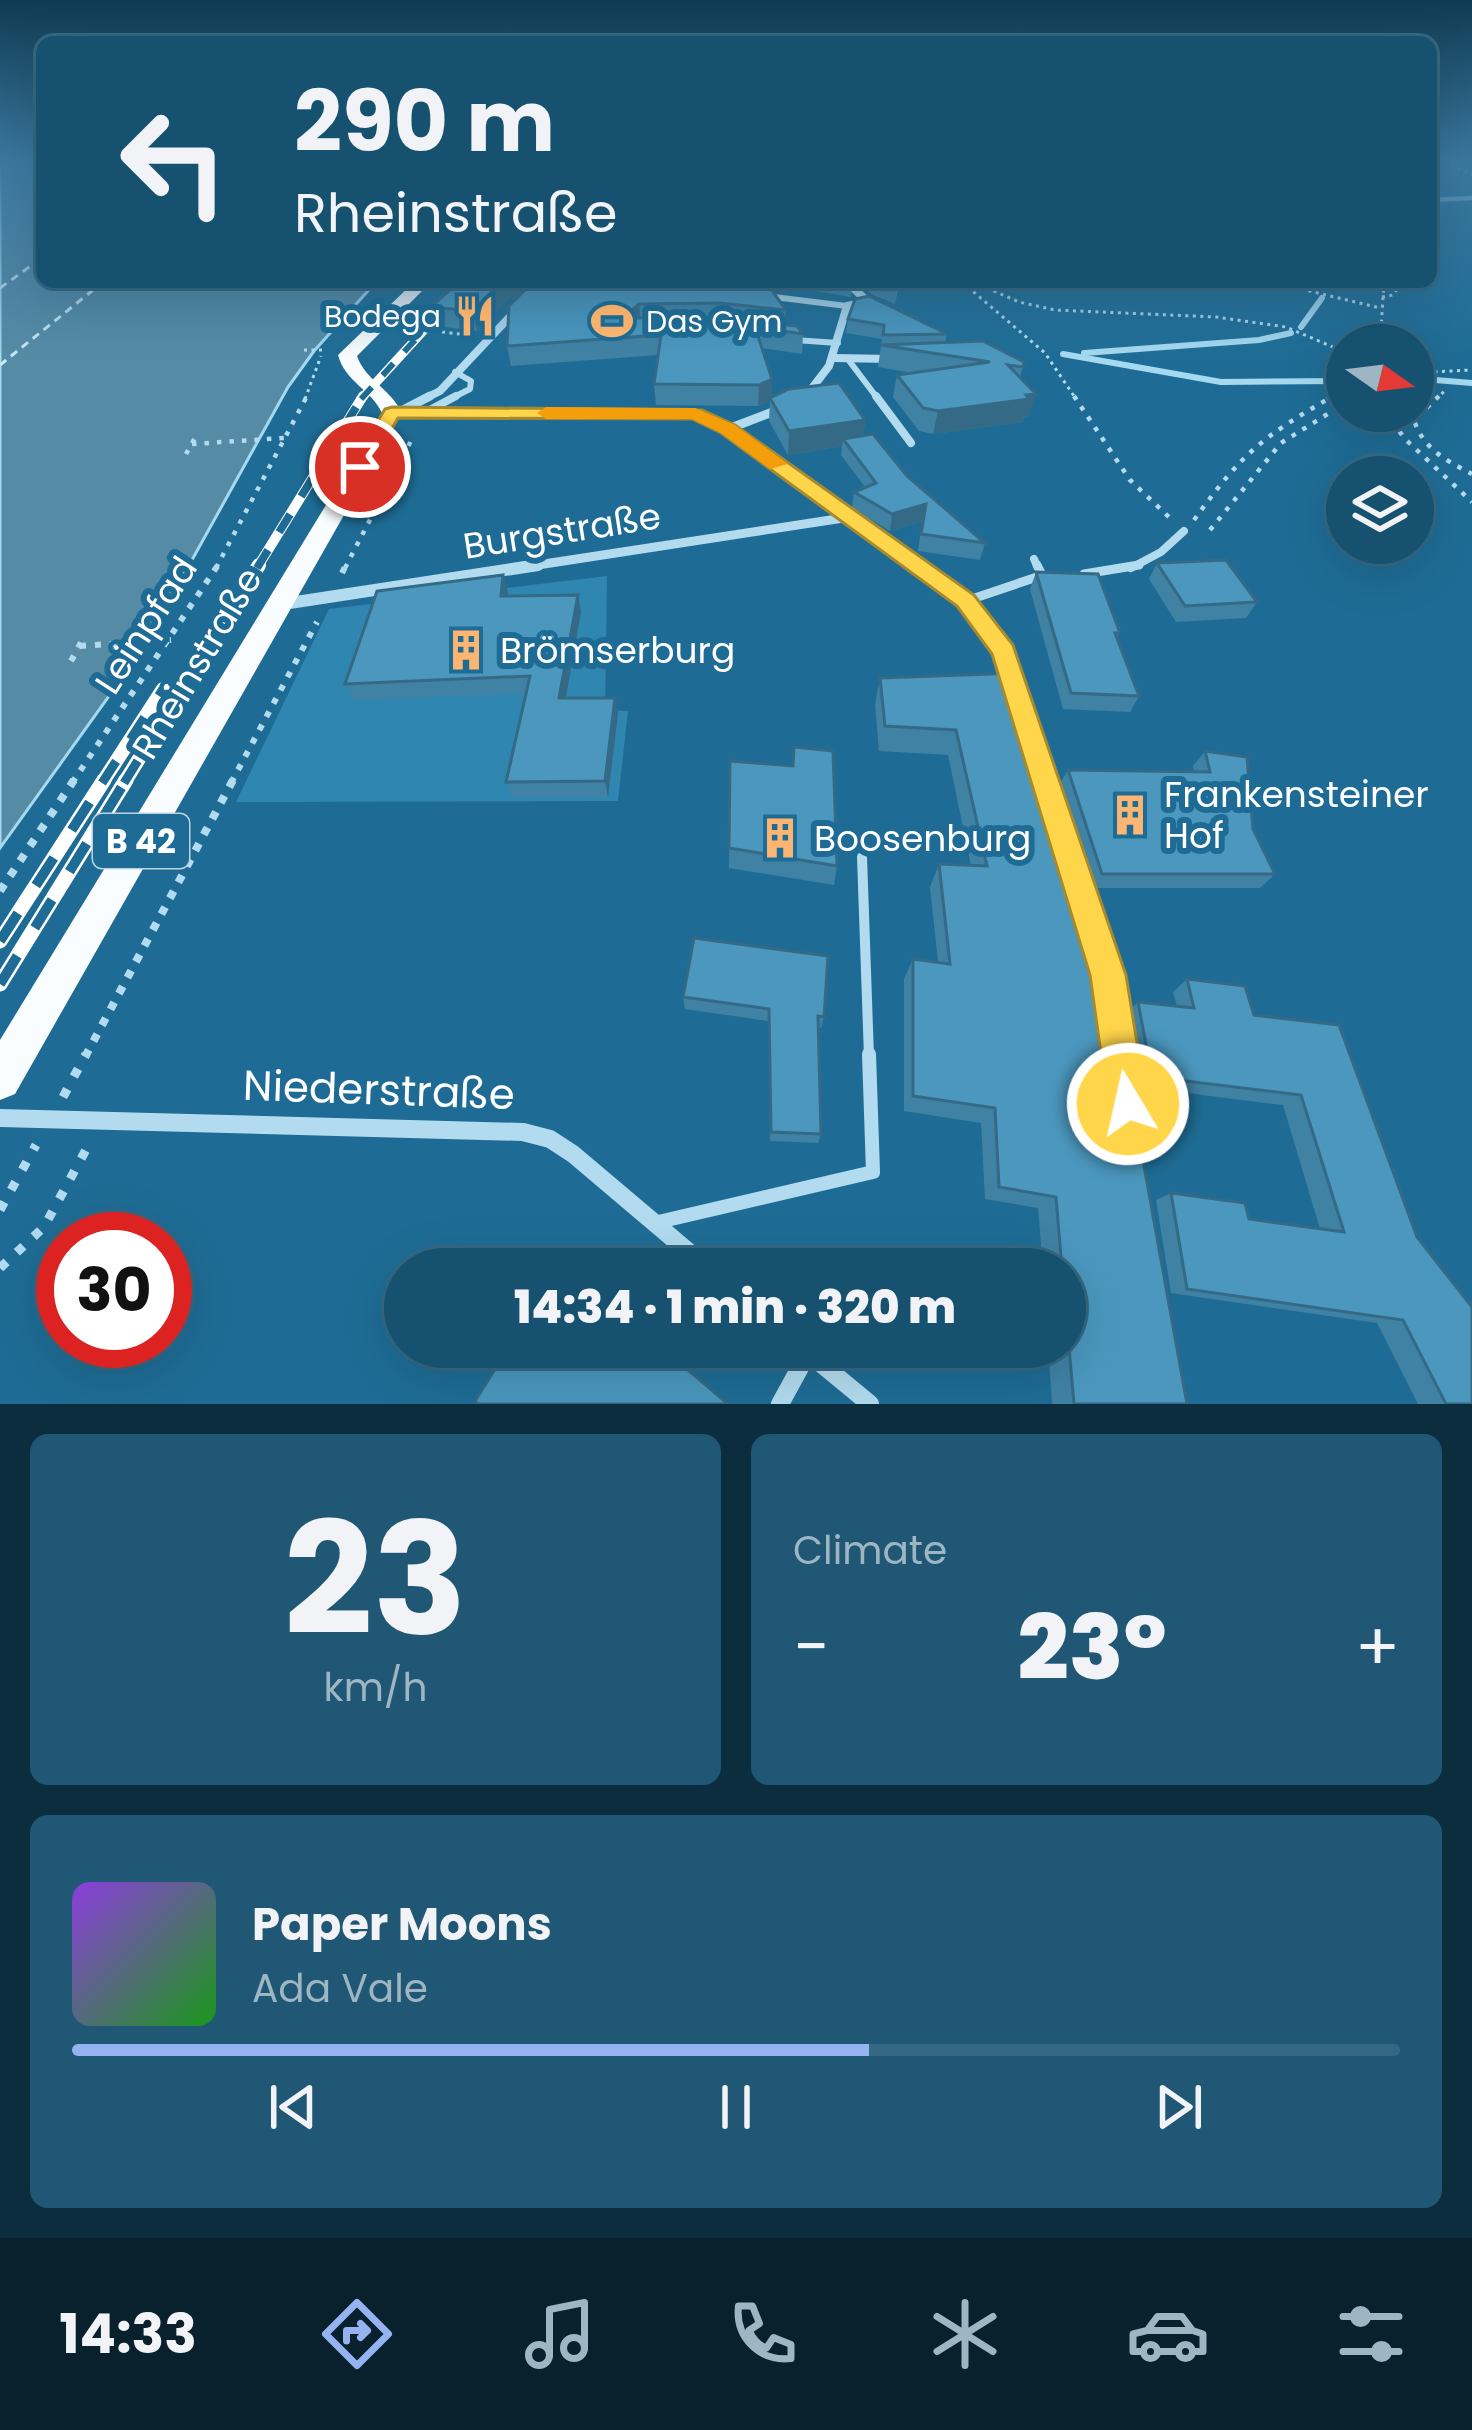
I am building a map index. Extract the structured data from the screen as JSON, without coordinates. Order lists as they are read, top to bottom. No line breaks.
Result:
{"streets":{"main road":["Rheinstraße","B 42"],"street":["Burgstraße","Niederstraße"],"path":["Leinpfad"]},"crossings":[["Burgstraße","Rheinstraße"]],"places":{"restaurant":["Bodega"],"sports":["Das Gym"],"building":["Brömserburg","Frankensteiner Hof","Boosenburg"]},"north":"right","page":{"turn":["290 m","Rheinstraße"],"limit":"30","trip":"14:34 · 1 min · 320 m","tile":[["23","km/h"],"Climate"],"heat":["−","23°","+"],"song":["Paper Moons","Ada Vale"],"tabs":"14:33"}}
